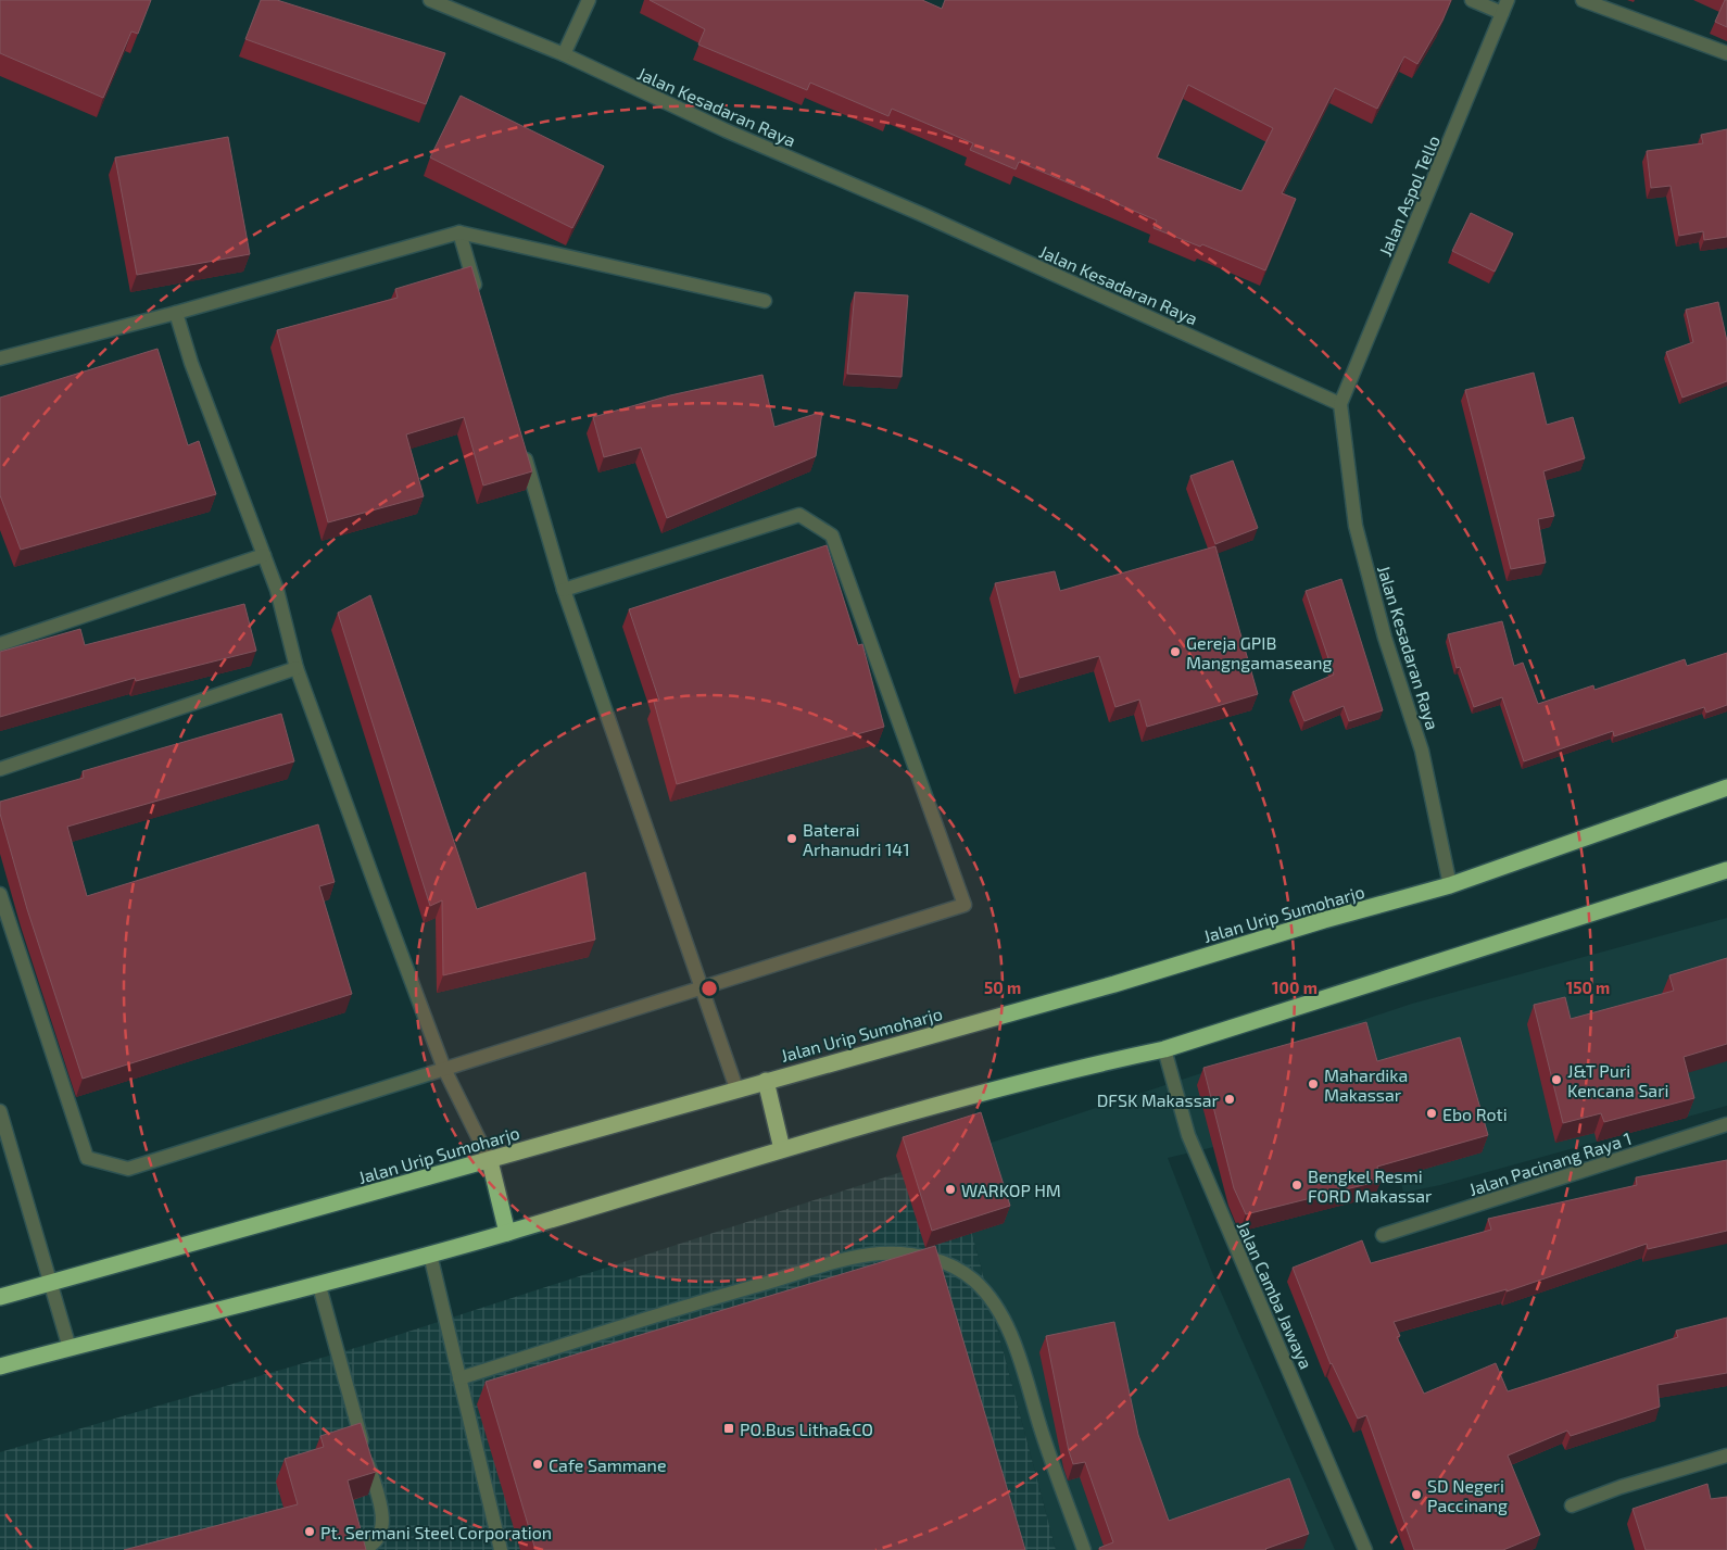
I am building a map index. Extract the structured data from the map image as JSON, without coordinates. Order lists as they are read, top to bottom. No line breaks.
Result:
{"streets":{"highway":["Jalan Urip Sumoharjo"],"street":["Jalan Kesadaran Raya","Jalan Aspol Tello","Jalan Pacinang Raya 1","Jalan Camba Jawaya"]},"crossings":[["Jalan Kesadaran Raya","Jalan Aspol Tello"],["Jalan Kesadaran Raya","Jalan Urip Sumoharjo"]],"places":{"other":["Gereja GPIB Mangngamaseang","Baterai Arhanudri 141","J&T Puri Kencana Sari","Mahardika Makassar","DFSK Makassar","Ebo Roti","Bengkel Resmi FORD Makassar","WARKOP HM","Cafe Sammane","SD Negeri Paccinang","Pt. Sermani Steel Corporation"],"transit":["PO.Bus Litha&CO"]},"rings":["50 m","100 m","150 m"]}
